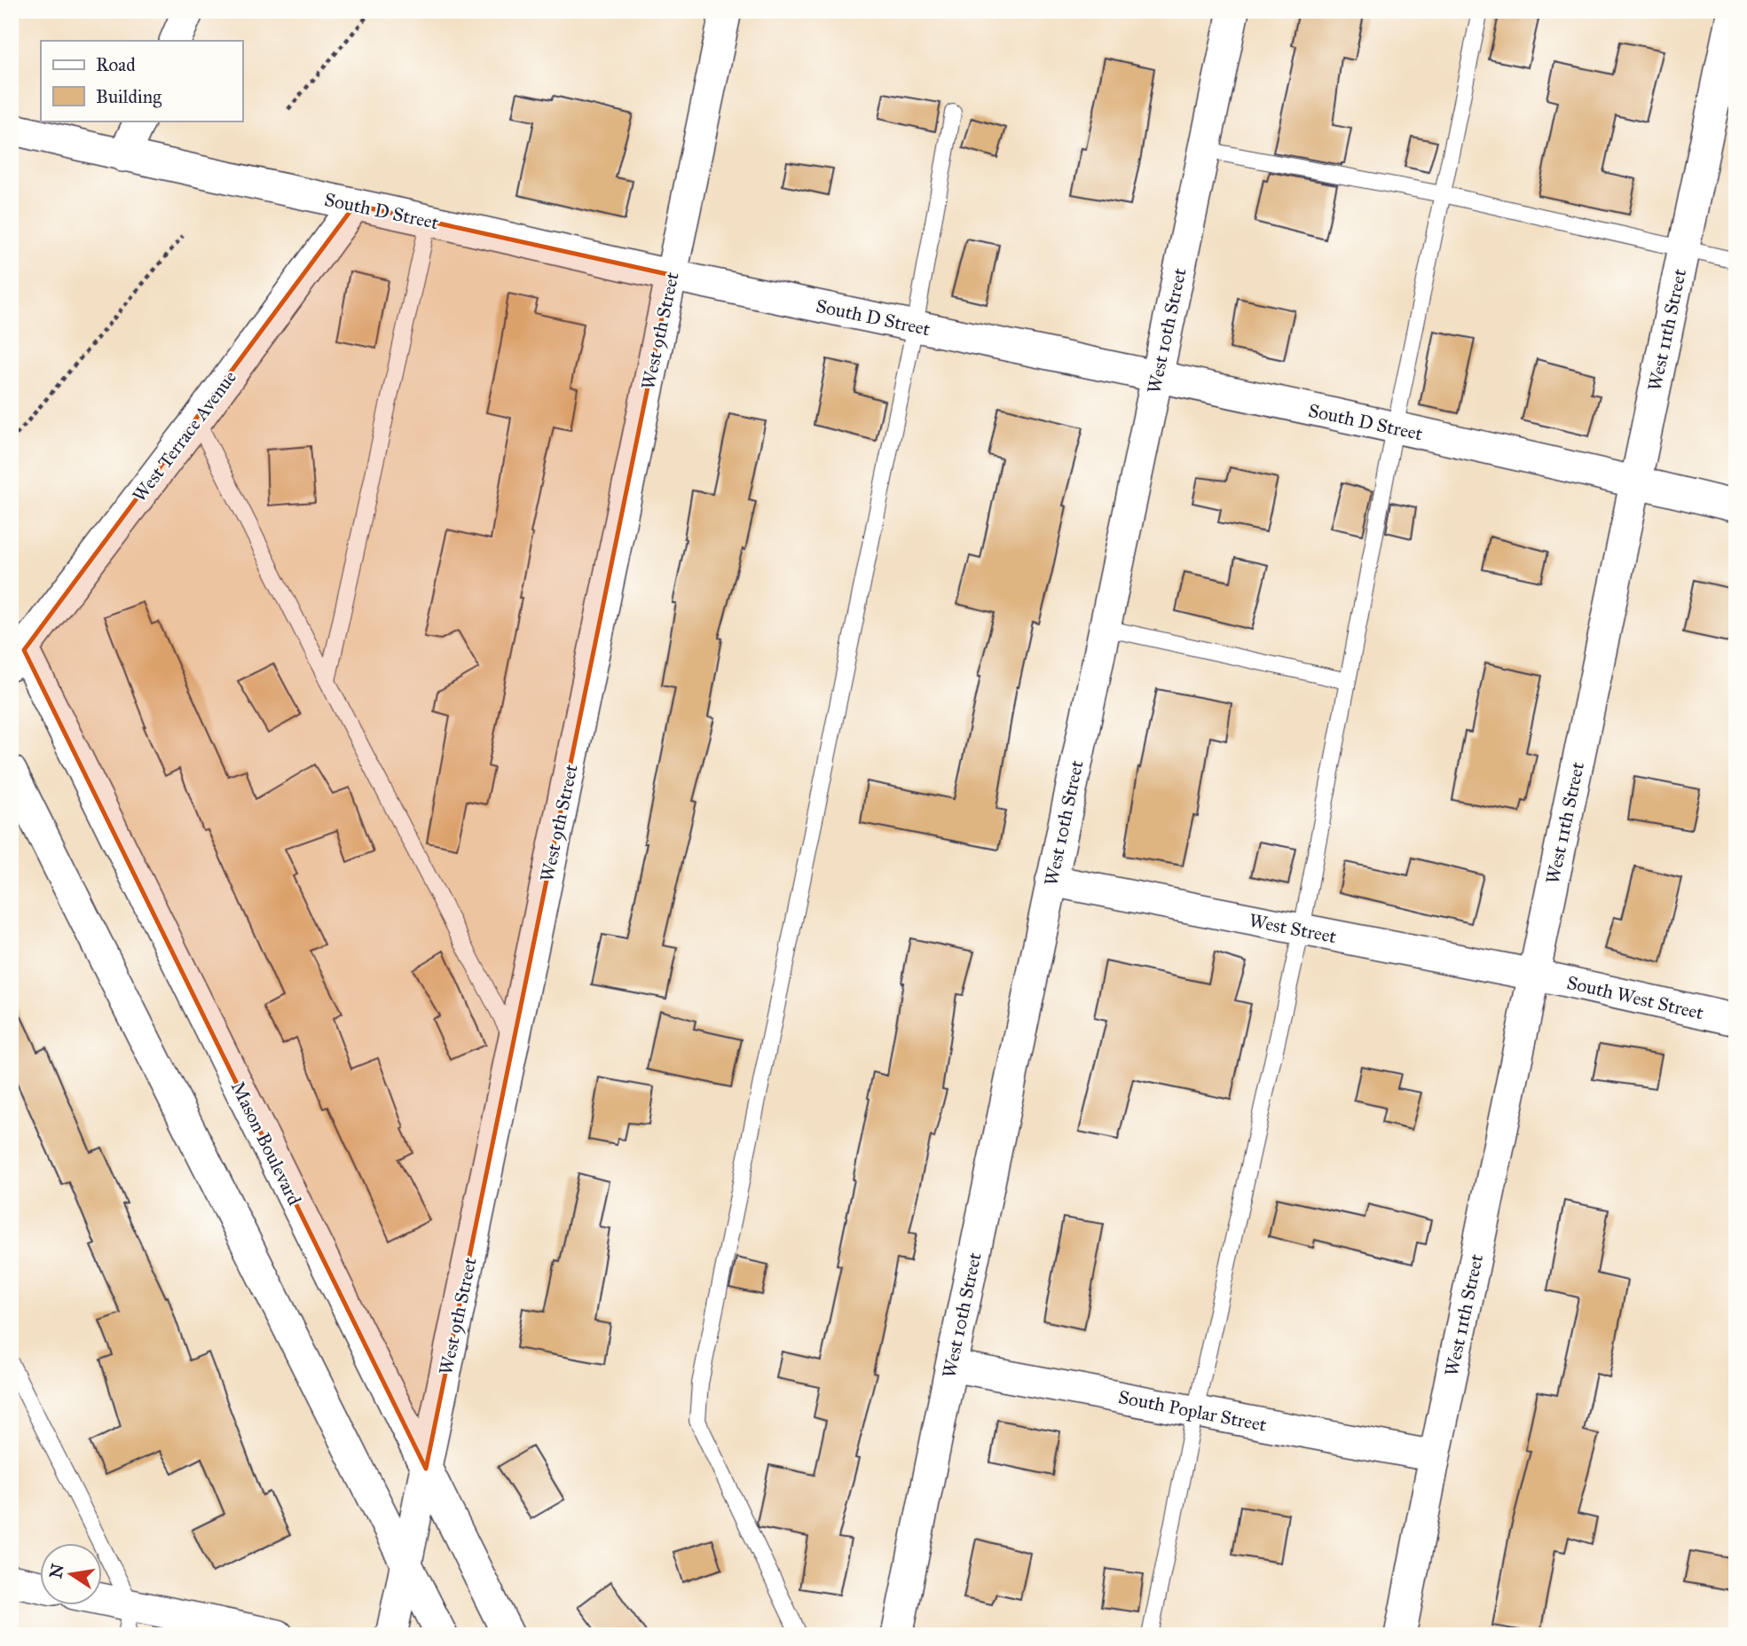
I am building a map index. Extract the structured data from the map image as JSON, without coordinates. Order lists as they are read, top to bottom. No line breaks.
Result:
{"streets":{"street":["South D Street","West 11th Street","West 9th Street","West 10th Street","West Terrace Avenue","West Street","South West Street","Mason Boulevard","South Poplar Street"]},"crossings":[["South D Street","West 11th Street"],["South D Street","West 9th Street"],["South D Street","West 10th Street"],["South D Street","West Terrace Avenue"],["West 11th Street","West Street"],["West 11th Street","South West Street"],["West 11th Street","South Poplar Street"],["West 9th Street","Mason Boulevard"],["West 10th Street","West Street"],["West 10th Street","South Poplar Street"],["West Terrace Avenue","Mason Boulevard"],["West Street","South West Street"]],"legend":["Road","Building"],"north":"left"}
